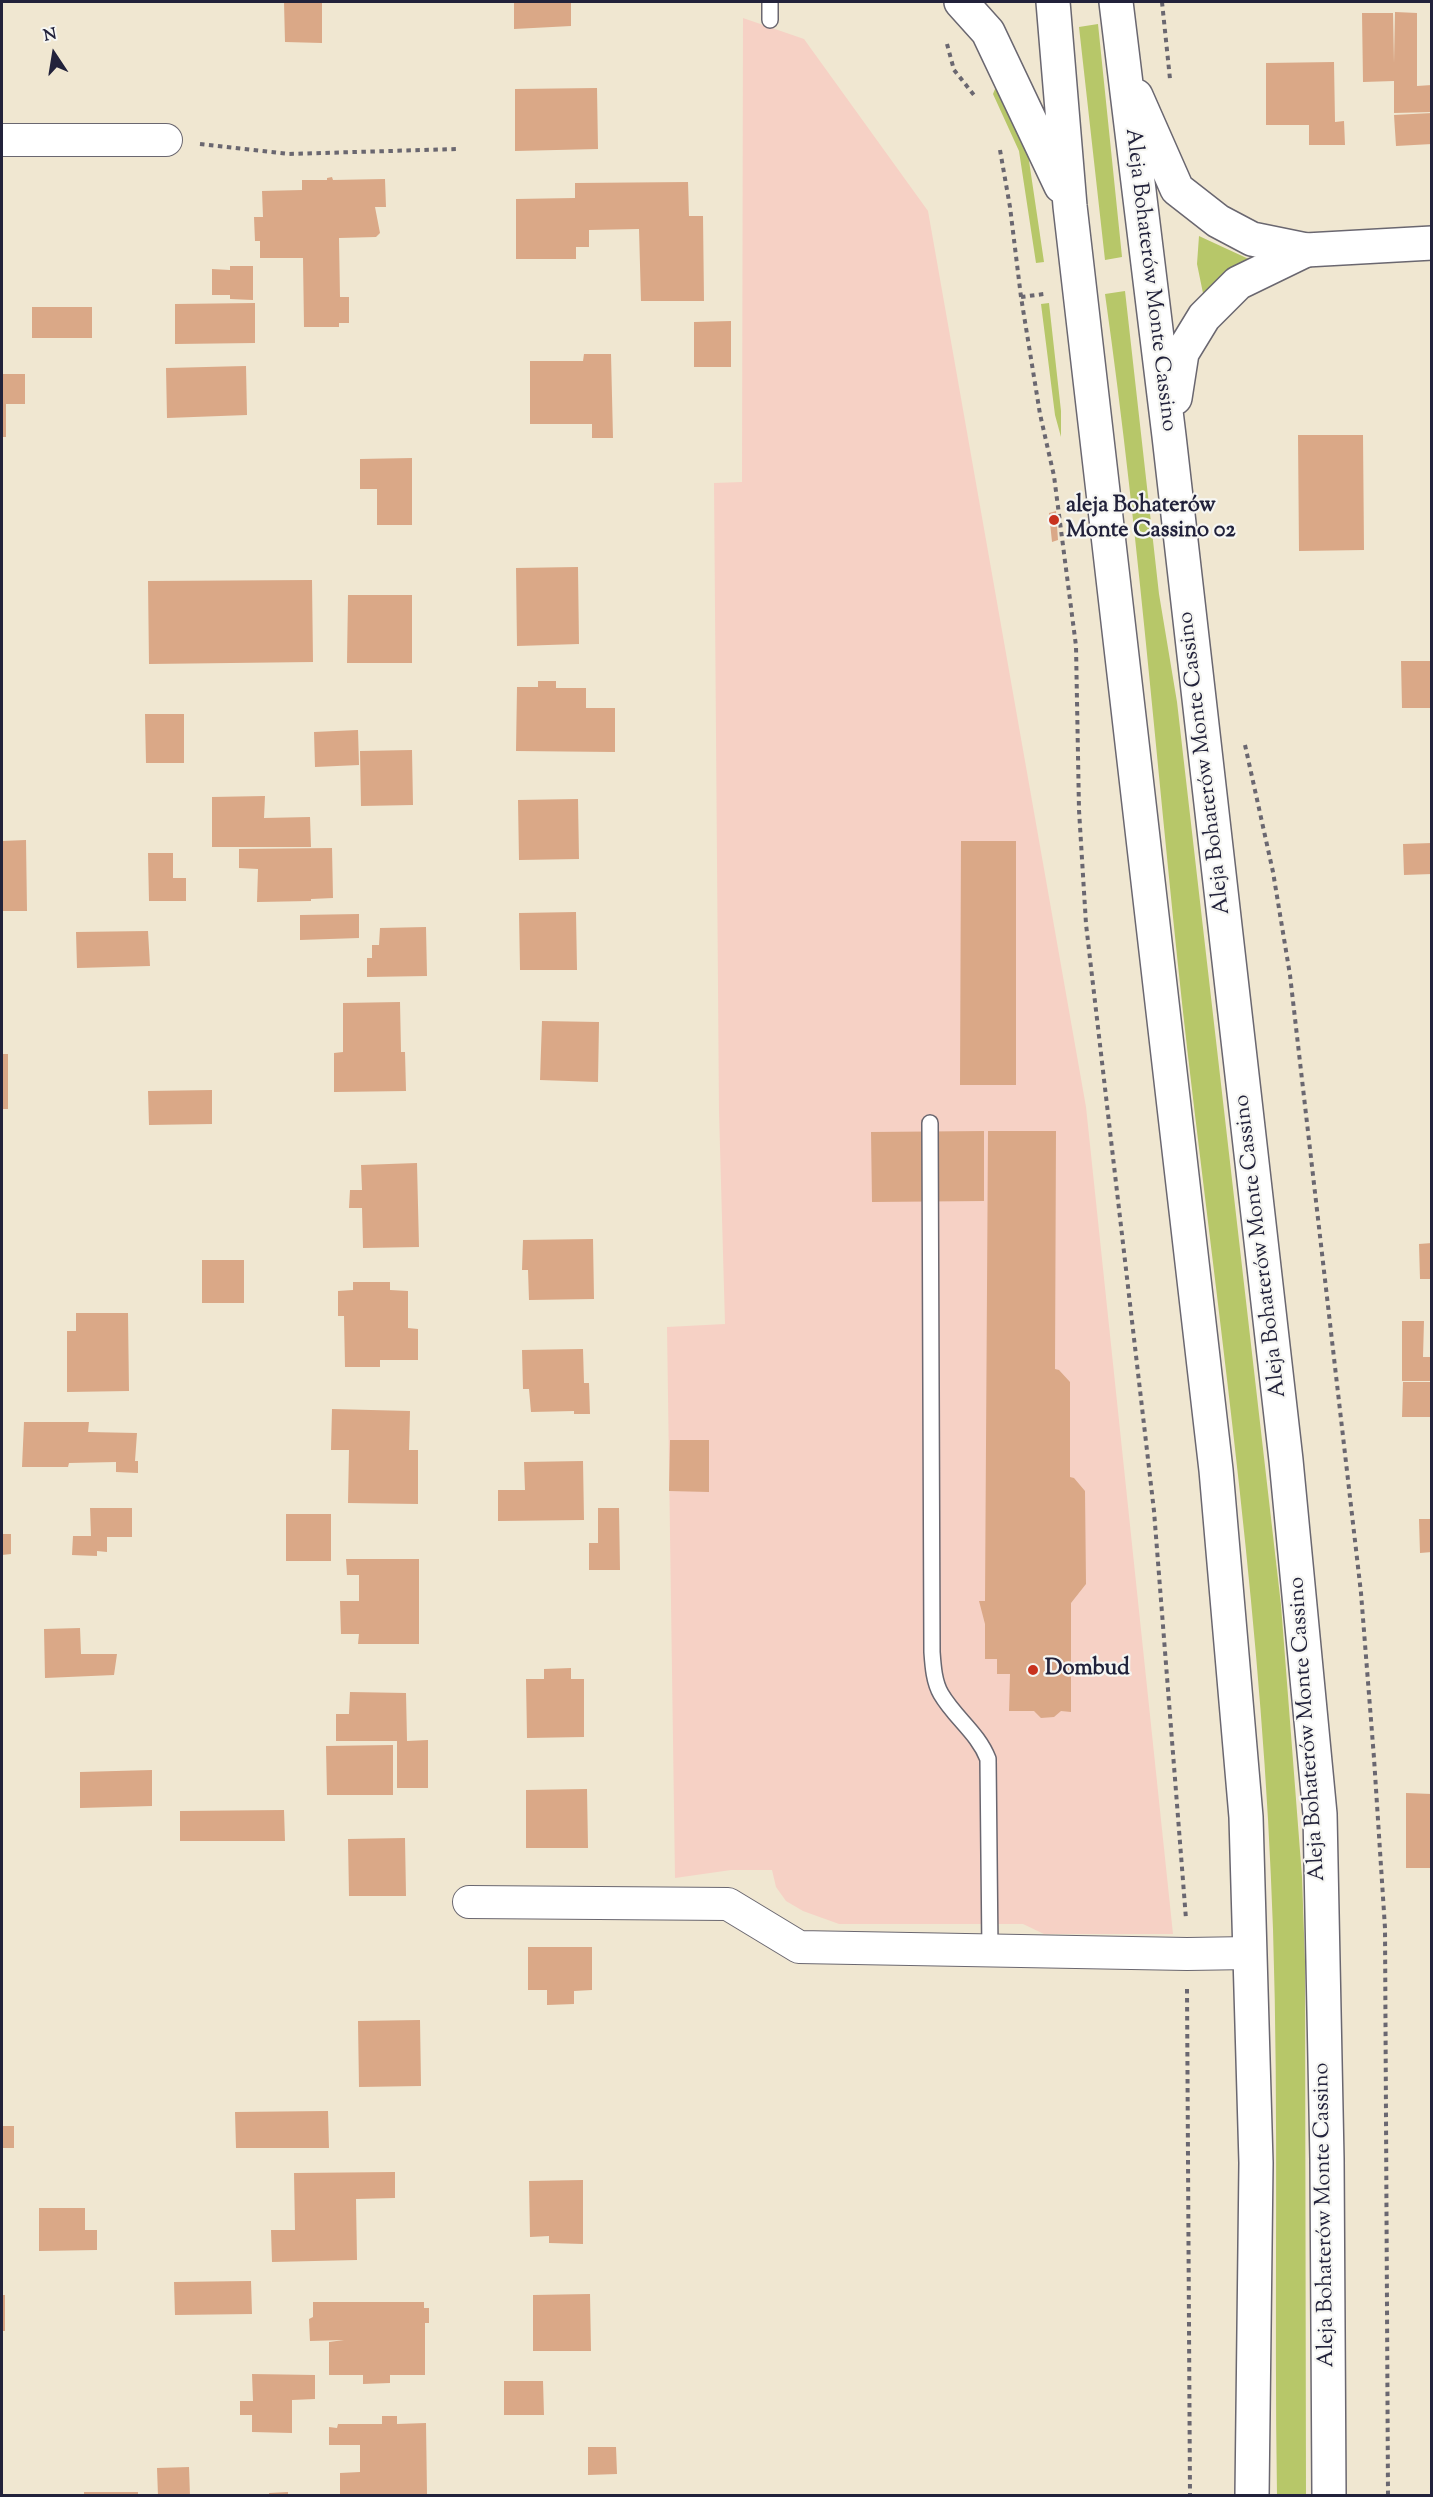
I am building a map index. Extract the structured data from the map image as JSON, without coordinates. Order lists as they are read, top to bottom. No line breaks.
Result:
{"streets":{"main road":["Aleja Bohaterów Monte Cassino"]},"places":["aleja Bohaterów Monte Cassino 02","Dombud"],"north":"top"}
